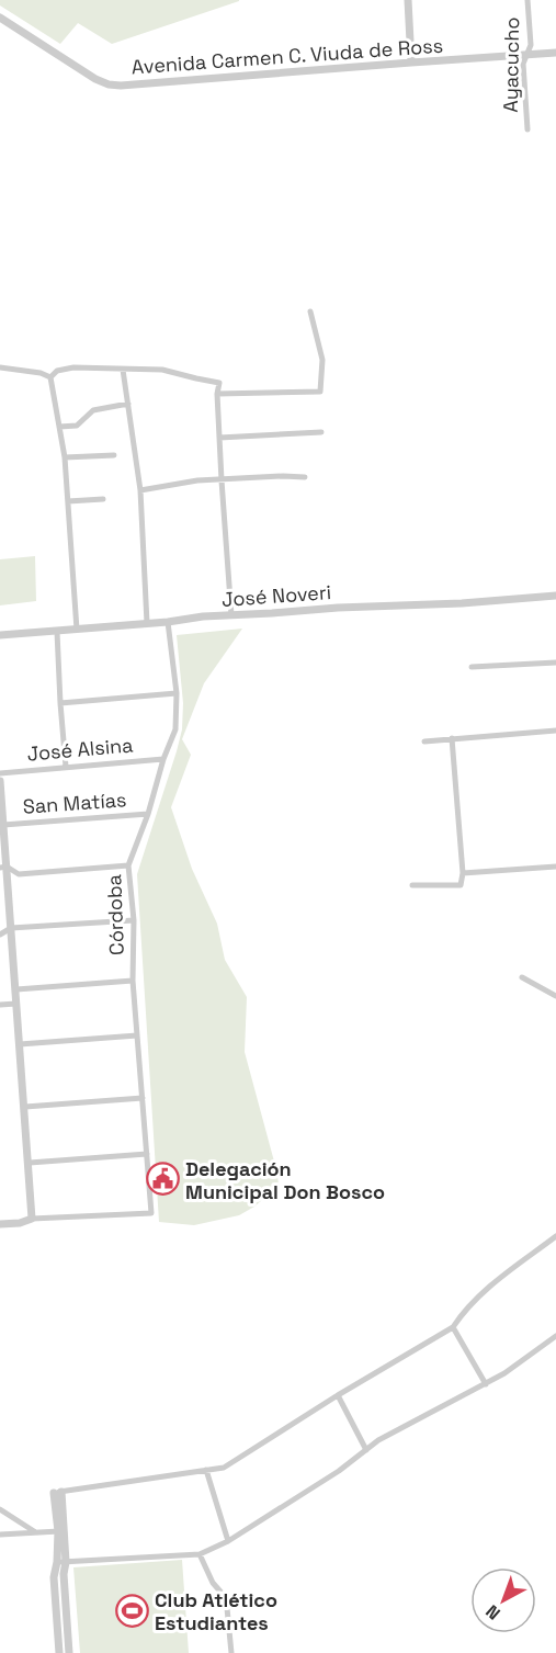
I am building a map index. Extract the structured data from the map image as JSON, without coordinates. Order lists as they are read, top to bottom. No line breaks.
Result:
{"streets":{"street":["Avenida Carmen C. Viuda de Ross","Ayacucho","José Noveri","José Alsina","San Matías","Córdoba"]},"crossings":[["Avenida Carmen C. Viuda de Ross","Ayacucho"],["José Noveri","Córdoba"],["José Alsina","Córdoba"],["San Matías","Córdoba"]],"places":{"public building":["Delegación Municipal Don Bosco"],"sports":["Club Atlético Estudiantes"]},"north":"bottom left"}
